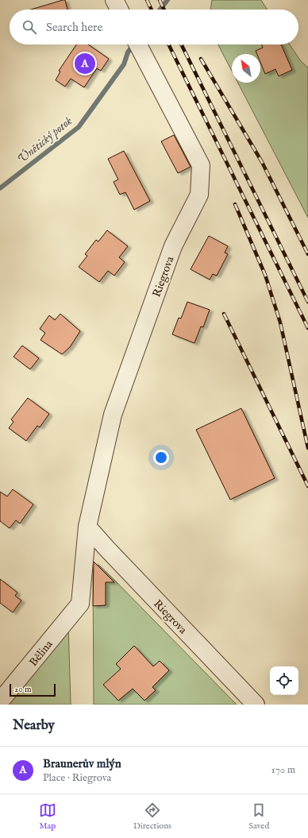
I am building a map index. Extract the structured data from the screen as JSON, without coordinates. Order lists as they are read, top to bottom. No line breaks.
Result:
{"streets":{"street":["Riegrova","Bělina"]},"crossings":[["Riegrova","Bělina"]],"water":["Únětický potok"],"scale_bar":"20 m","north":"top left","page":{"search":"Search here","pins":"A","scale":"20 m","heading":"Nearby","list":[{"mark":"A","name":"Braunerův mlýn","note":"Place · Riegrova","value":"170 m"}],"nav":["Map","Directions","Saved"]}}
